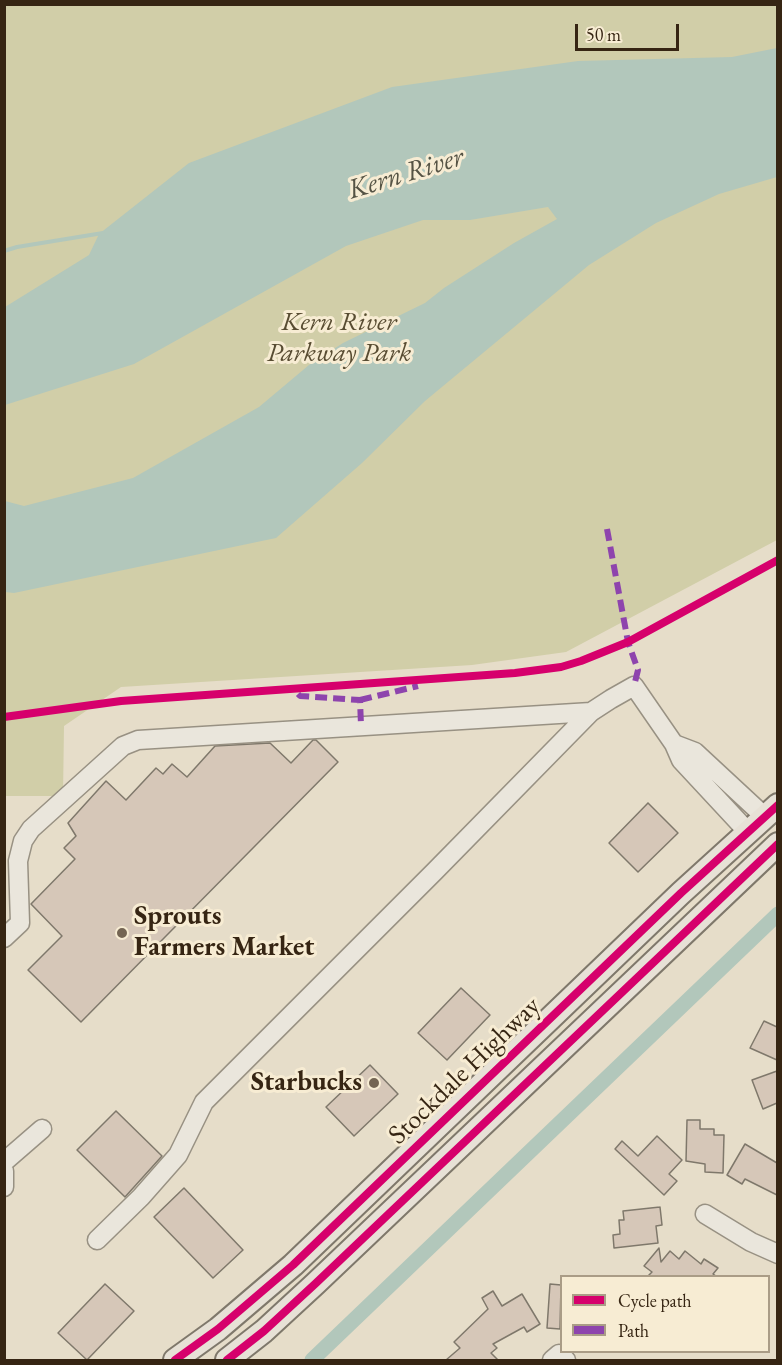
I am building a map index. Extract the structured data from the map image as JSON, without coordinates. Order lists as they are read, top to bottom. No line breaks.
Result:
{"streets":{"main road":["Stockdale Highway"]},"water":["Kern River"],"parks":["Kern River Parkway Park"],"places":["Sprouts Farmers Market","Starbucks"],"legend":["Cycle path","Path"],"scale_bar":"50 m"}
